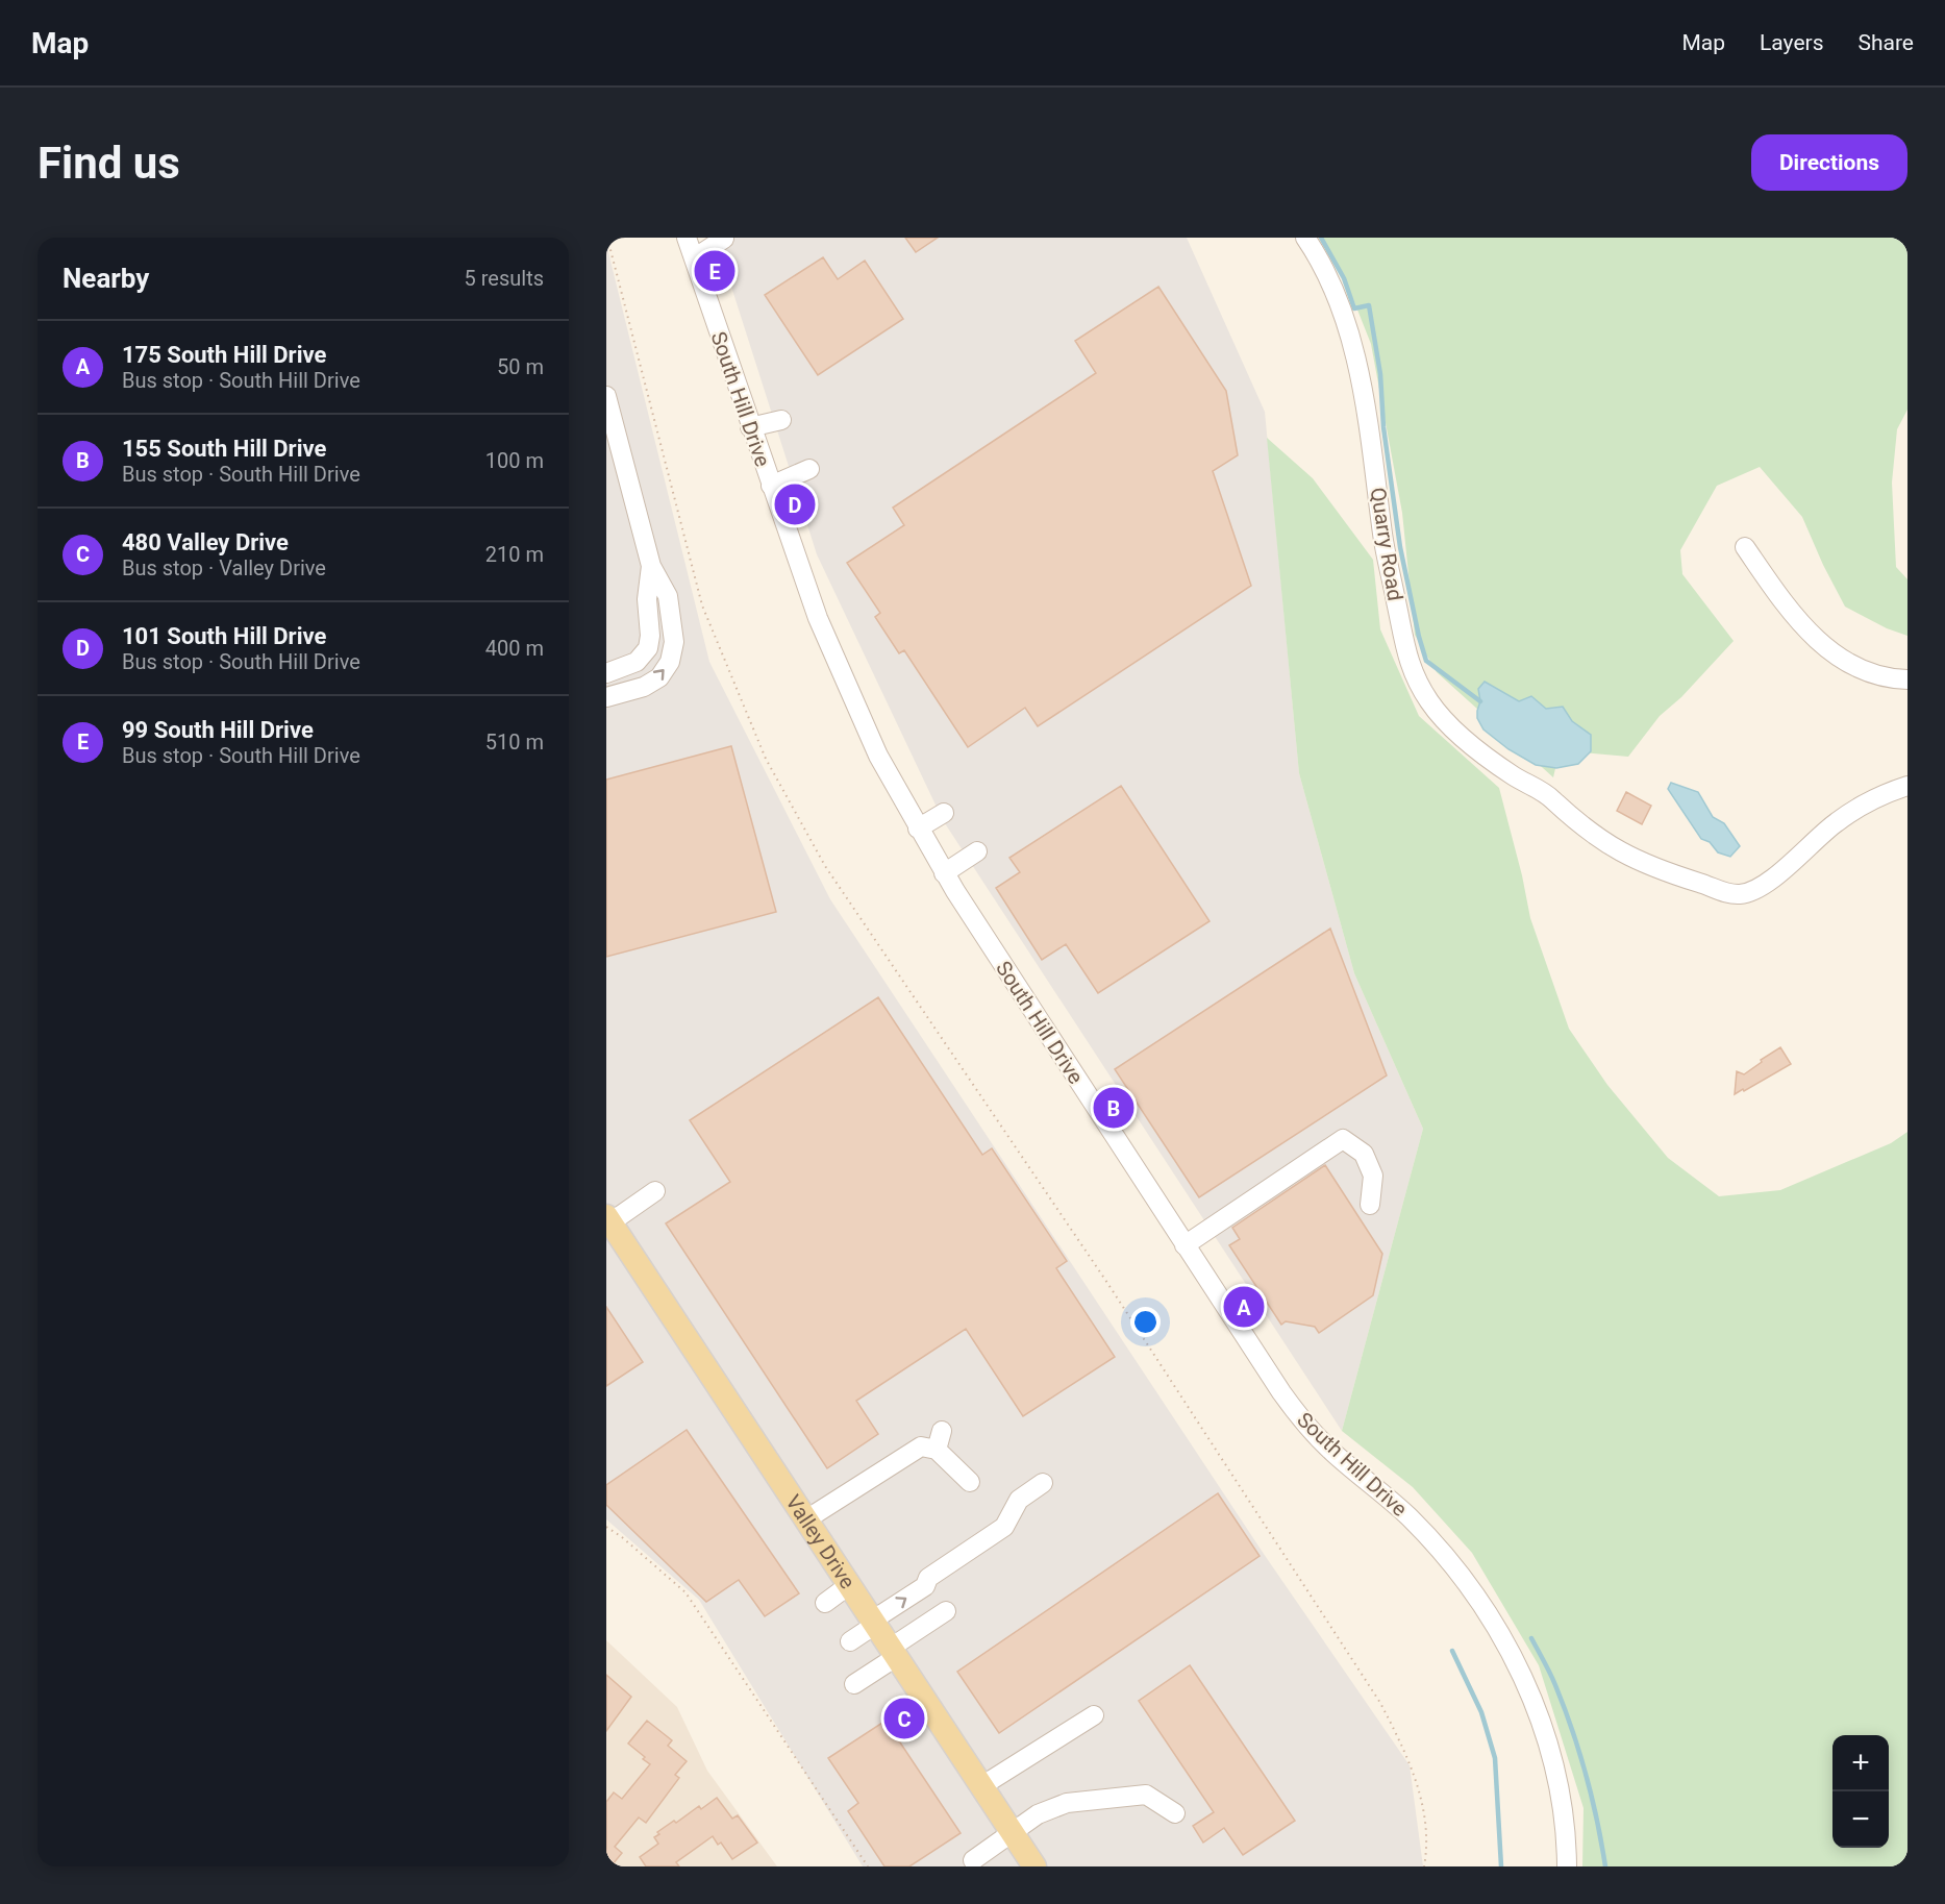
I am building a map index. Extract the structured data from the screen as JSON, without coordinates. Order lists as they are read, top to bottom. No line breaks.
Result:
{"streets":{"main road":["Valley Drive"],"street":["South Hill Drive","Quarry Road"]},"page":{"header":"Map","nav":["Map","Layers","Share"],"buttons":"Directions","title":"Find us","heading":["Nearby","5 results"],"pins":["E","D","B","A","C"],"list":[{"mark":"A","name":"175 South Hill Drive","note":"Bus stop · South Hill Drive","value":"50 m"},{"mark":"B","name":"155 South Hill Drive","note":"Bus stop · South Hill Drive","value":"100 m"},{"mark":"C","name":"480 Valley Drive","note":"Bus stop · Valley Drive","value":"210 m"},{"mark":"D","name":"101 South Hill Drive","note":"Bus stop · South Hill Drive","value":"400 m"},{"mark":"E","name":"99 South Hill Drive","note":"Bus stop · South Hill Drive","value":"510 m"}],"map_buttons":["+","−"]}}
